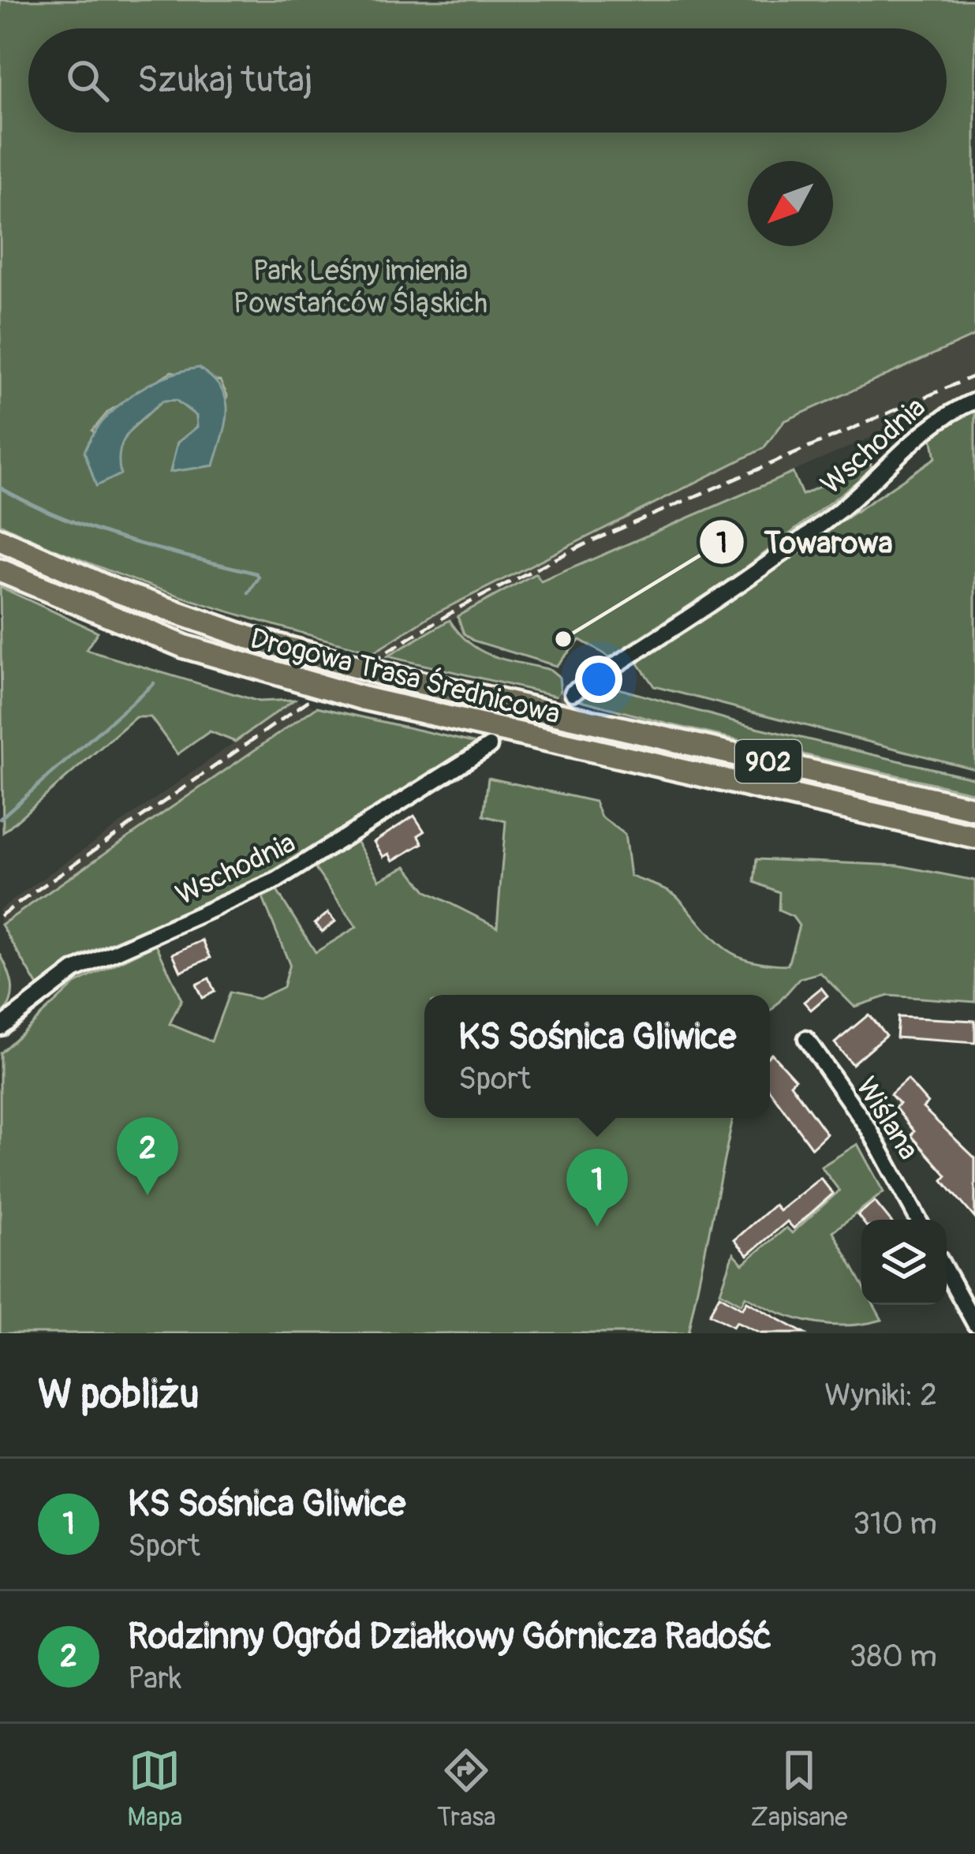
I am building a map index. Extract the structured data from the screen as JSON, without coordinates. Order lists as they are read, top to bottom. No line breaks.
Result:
{"streets":{"main road":["Drogowa Trasa Średnicowa","902"],"street":["Wschodnia","Wiślana"]},"parks":["Park Leśny imienia Powstańców Śląskich"],"places":["Towarowa"],"north":"bottom left","page":{"search":"Szukaj tutaj","popup":["KS Sośnica Gliwice","Sport"],"pins":["2","1"],"heading":["W pobliżu","Wyniki: 2"],"list":[{"mark":"1","name":"KS Sośnica Gliwice","note":"Sport","value":"310 m"},{"mark":"2","name":"Rodzinny Ogród Działkowy Górnicza Radość","note":"Park","value":"380 m"}],"nav":["Mapa","Trasa","Zapisane"]}}
